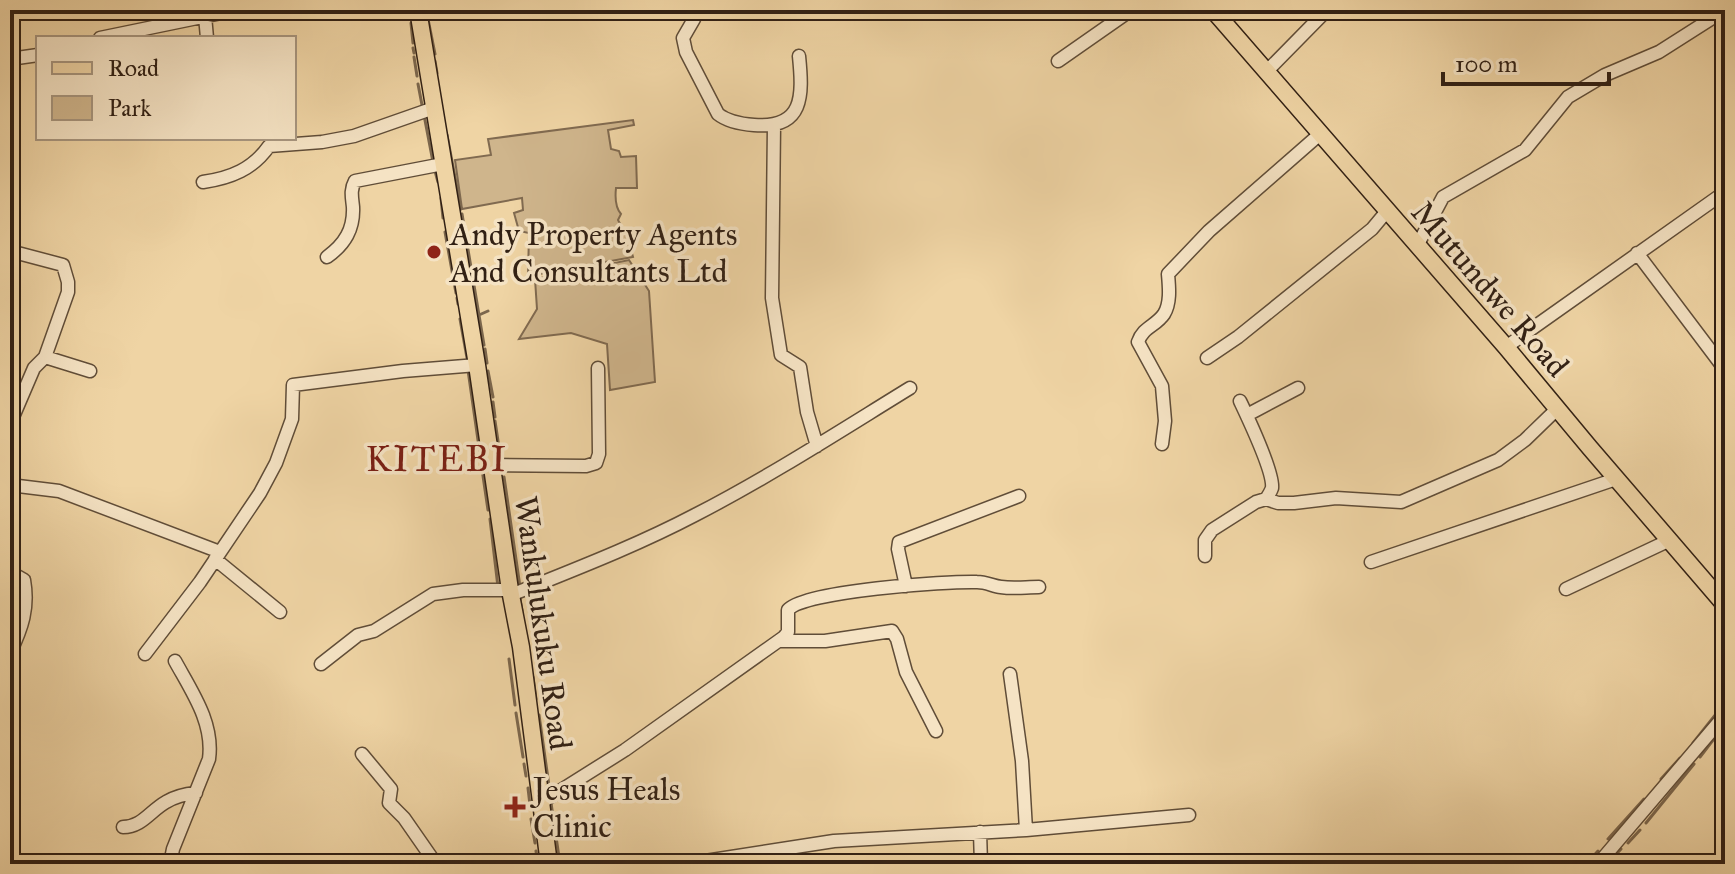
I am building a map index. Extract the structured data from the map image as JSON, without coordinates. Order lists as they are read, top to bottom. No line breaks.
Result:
{"streets":{"main road":["Mutundwe Road","Wankulukuku Road"]},"districts":["KITEBI"],"places":{"other":["Andy Property Agents And Consultants Ltd"],"health":["Jesus Heals Clinic"]},"legend":["Road","Park"],"scale_bar":"100 m"}
